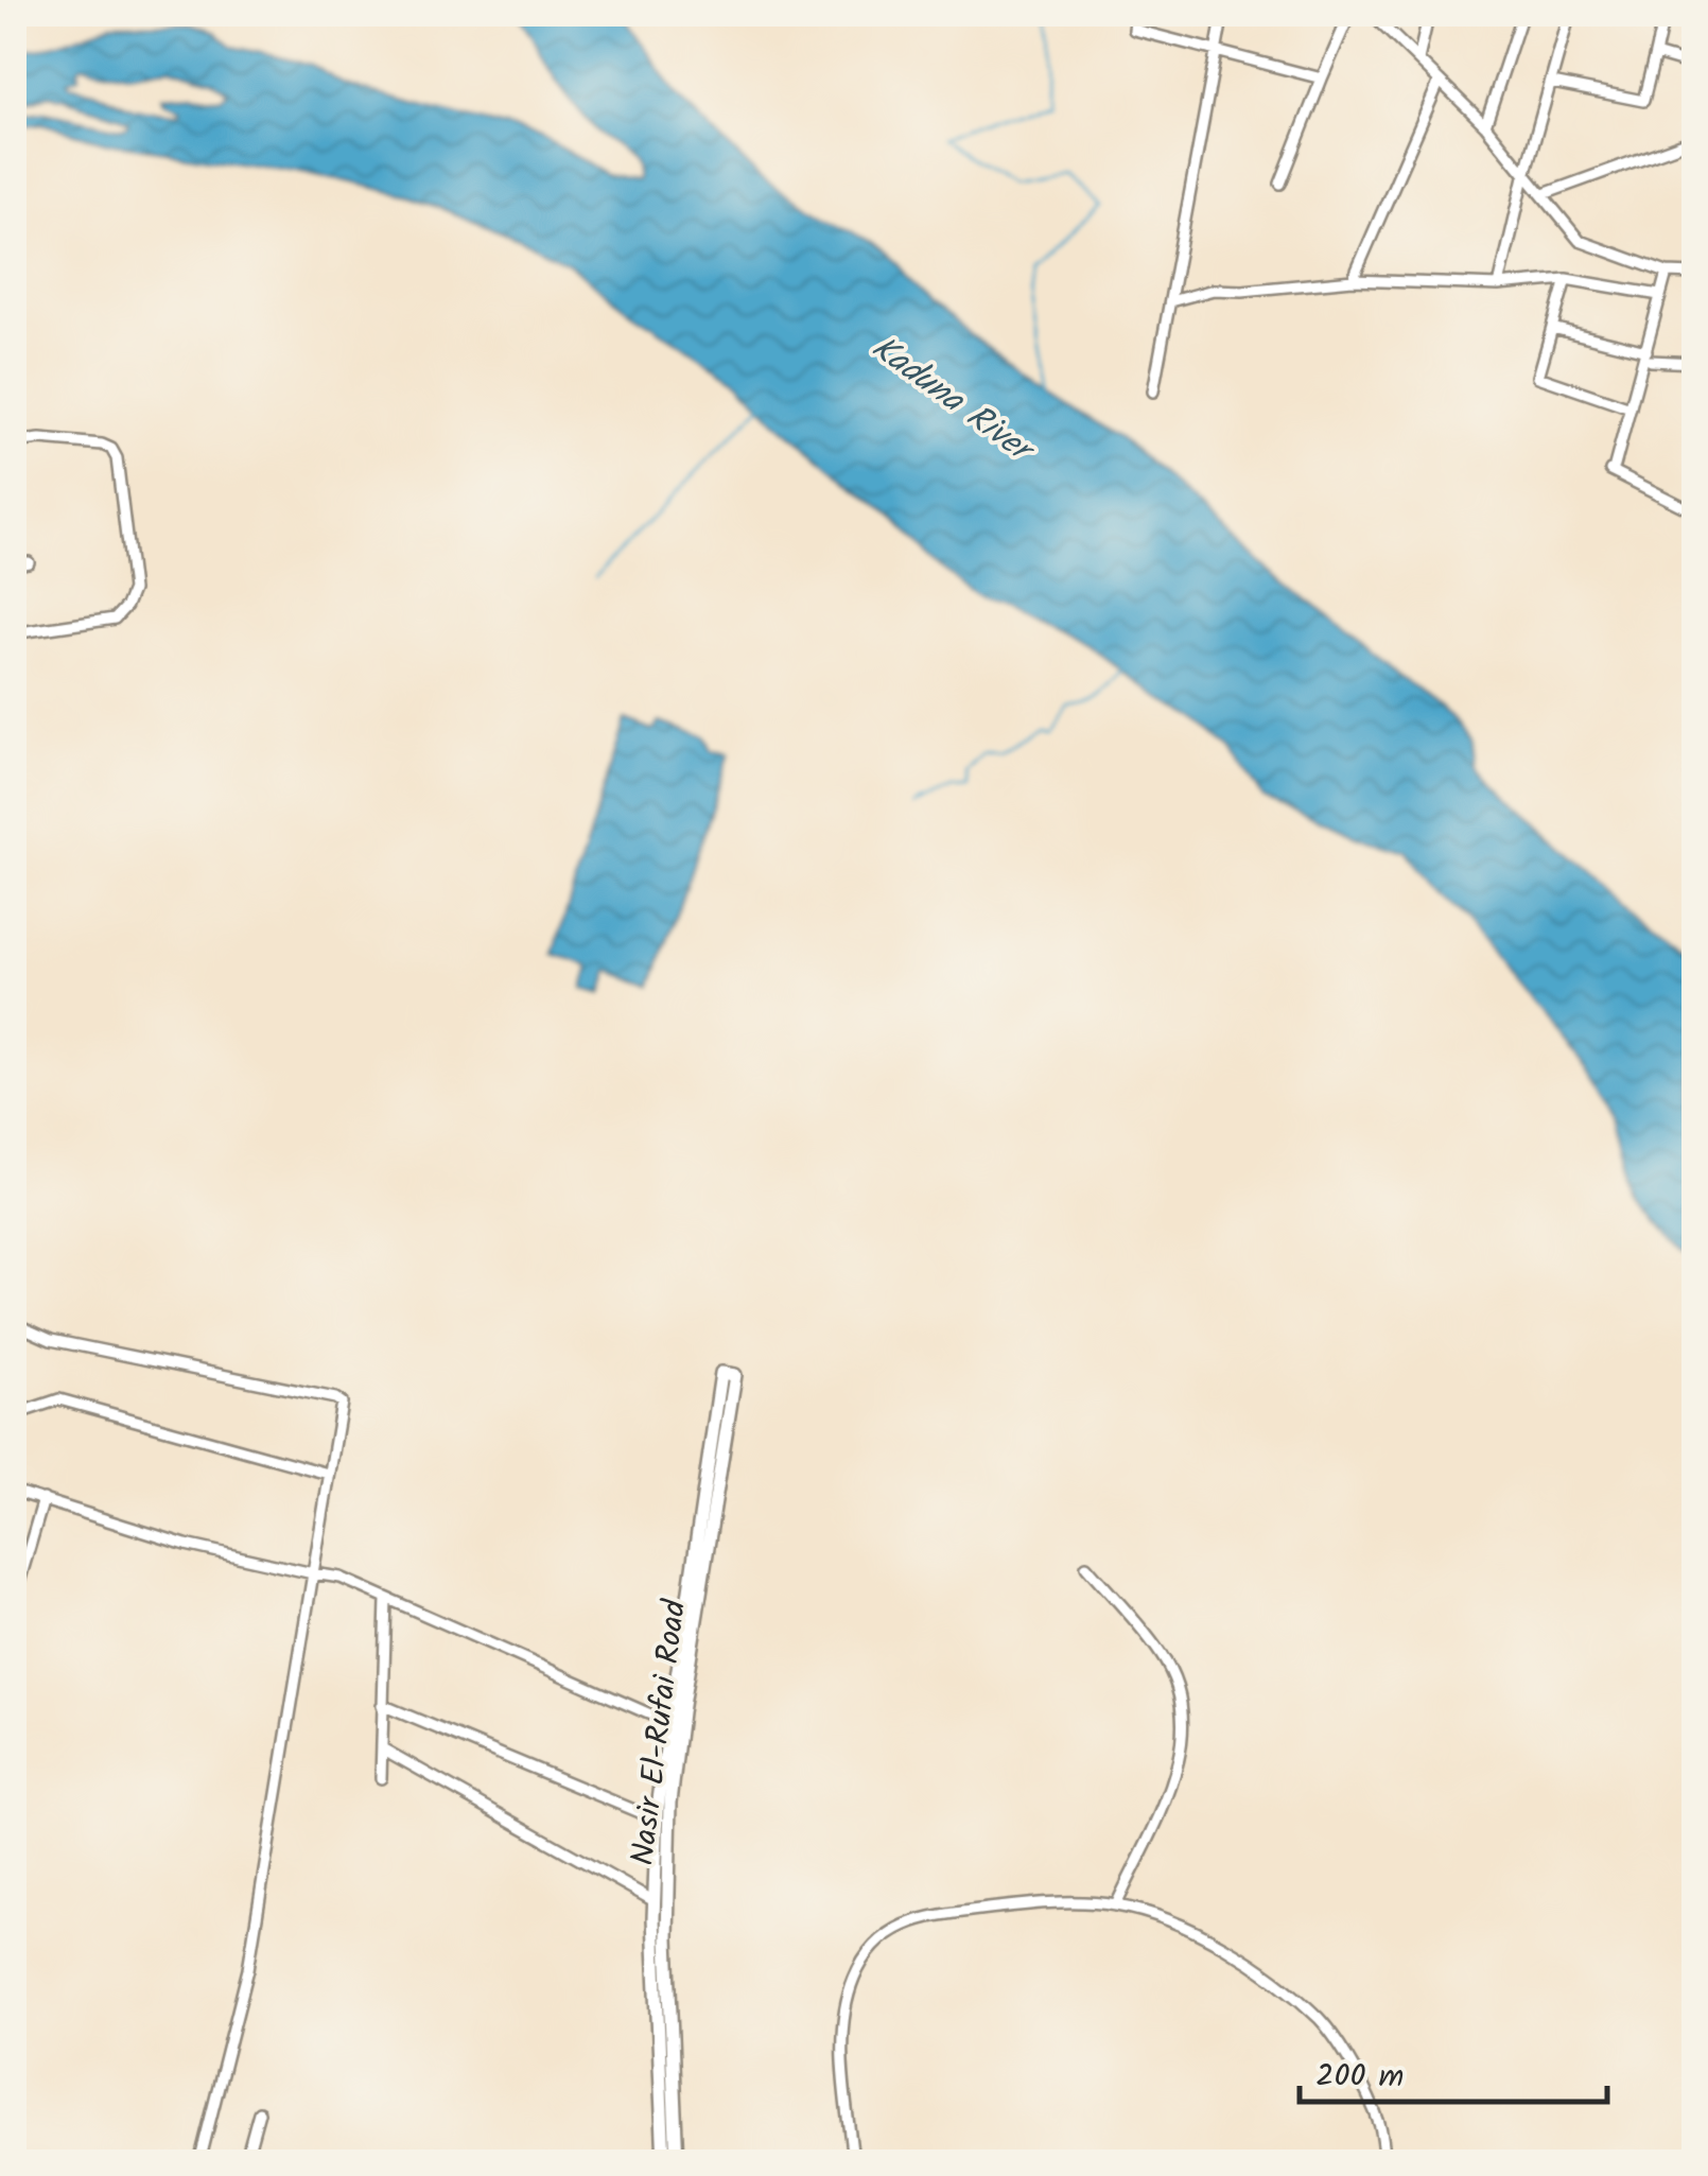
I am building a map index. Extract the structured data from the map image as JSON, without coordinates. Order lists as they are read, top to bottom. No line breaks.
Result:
{"streets":{"main road":["Nasir El-Rufai Road"]},"water":["Kaduna River"],"scale_bar":"200 m"}
